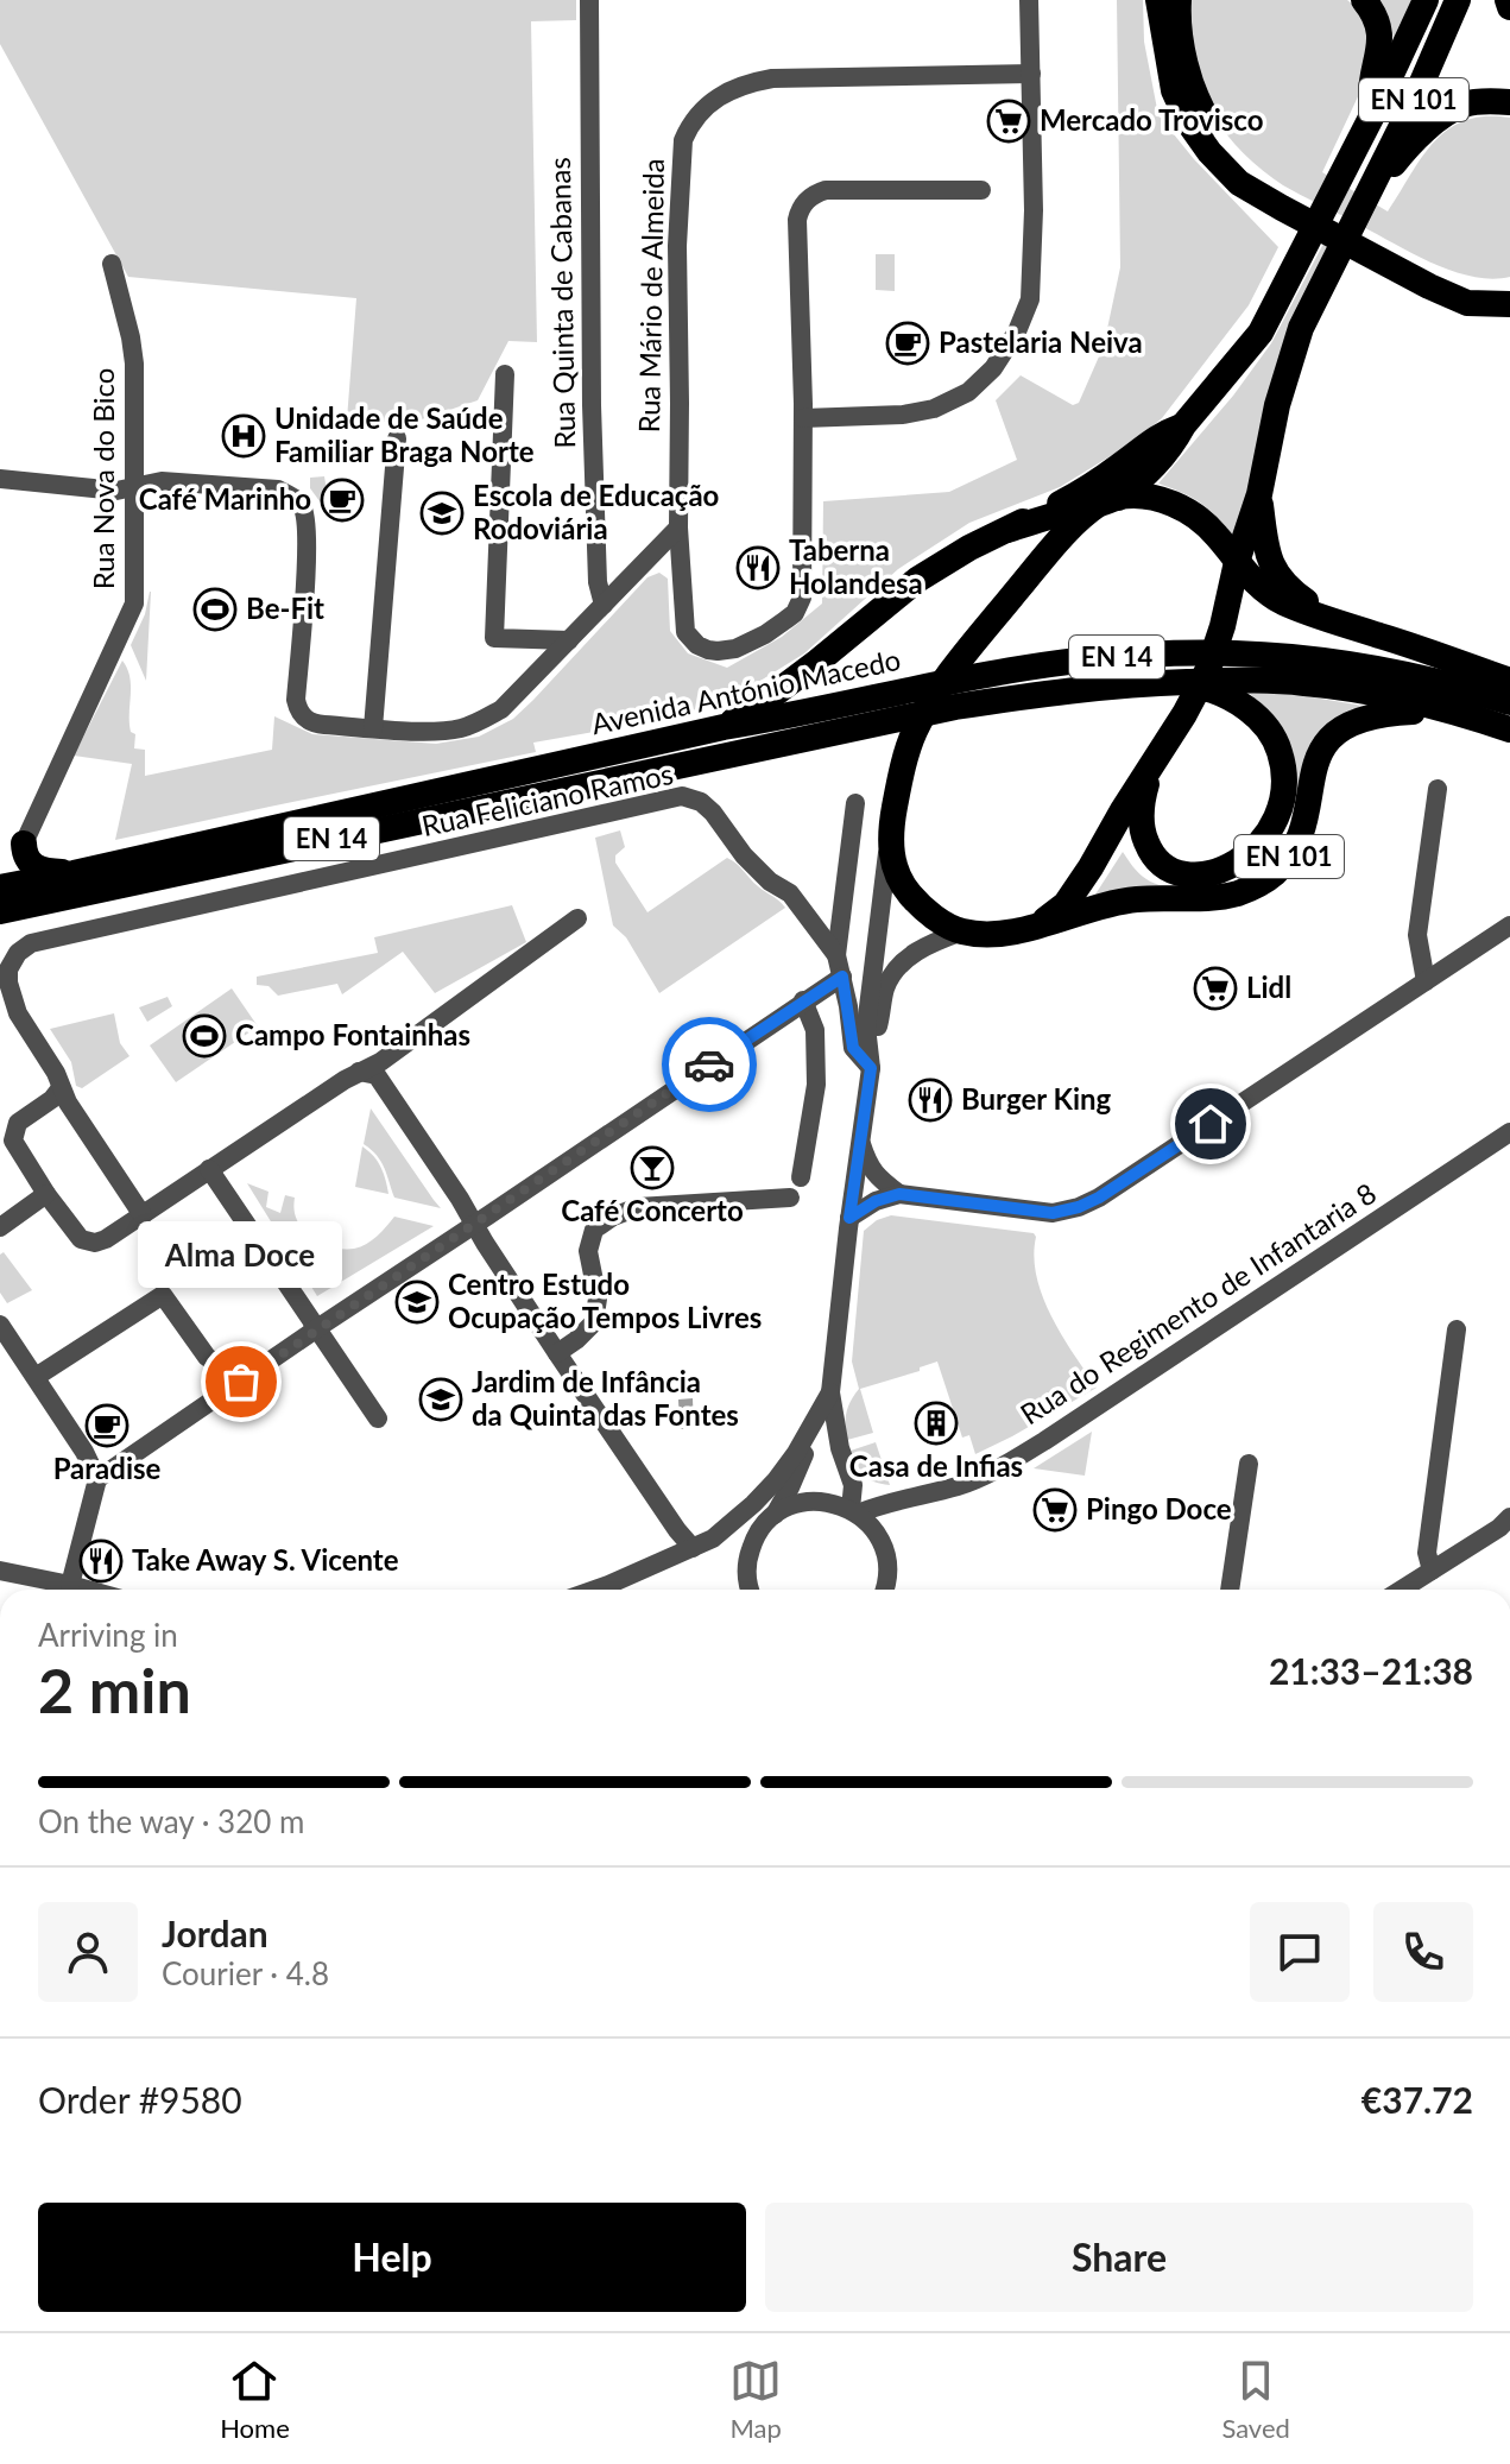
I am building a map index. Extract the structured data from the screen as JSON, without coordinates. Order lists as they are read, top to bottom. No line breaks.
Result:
{"streets":{"highway":["EN 101","EN 14","Avenida António Macedo"],"street":["Rua Mário de Almeida","Rua Quinta de Cabanas","Rua Nova do Bico","Rua Feliciano Ramos","Rua do Regimento de Infantaria 8"]},"crossings":[["EN 101","EN 14"],["EN 101","Avenida António Macedo"],["EN 14","Avenida António Macedo"]],"places":{"supermarket":["Mercado Trovisco","Lidl","Pingo Doce"],"cafe":["Pastelaria Neiva","Café Marinho","Paradise"],"hospital":["Unidade de Saúde Familiar Braga Norte"],"school or university":["Escola de Educação Rodoviária","Centro Estudo Ocupação Tempos Livres","Jardim de Infância da Quinta das Fontes"],"restaurant":["Taberna Holandesa","Burger King","Take Away S. Vicente"],"sports":["Be-Fit","Campo Fontainhas"],"bar":["Café Concerto"],"other":["Alma Doce"],"building":["Casa de Infias"]},"page":{"bubble":"Alma Doce","heading":["2 min","Arriving in","21:33–21:38"],"panel":["Jordan","Courier · 4.8","Order #9580","€37.72"],"bar":"On the way · 320 m","buttons":["Help","Share"],"tabs":["Home","Map","Saved"]}}
